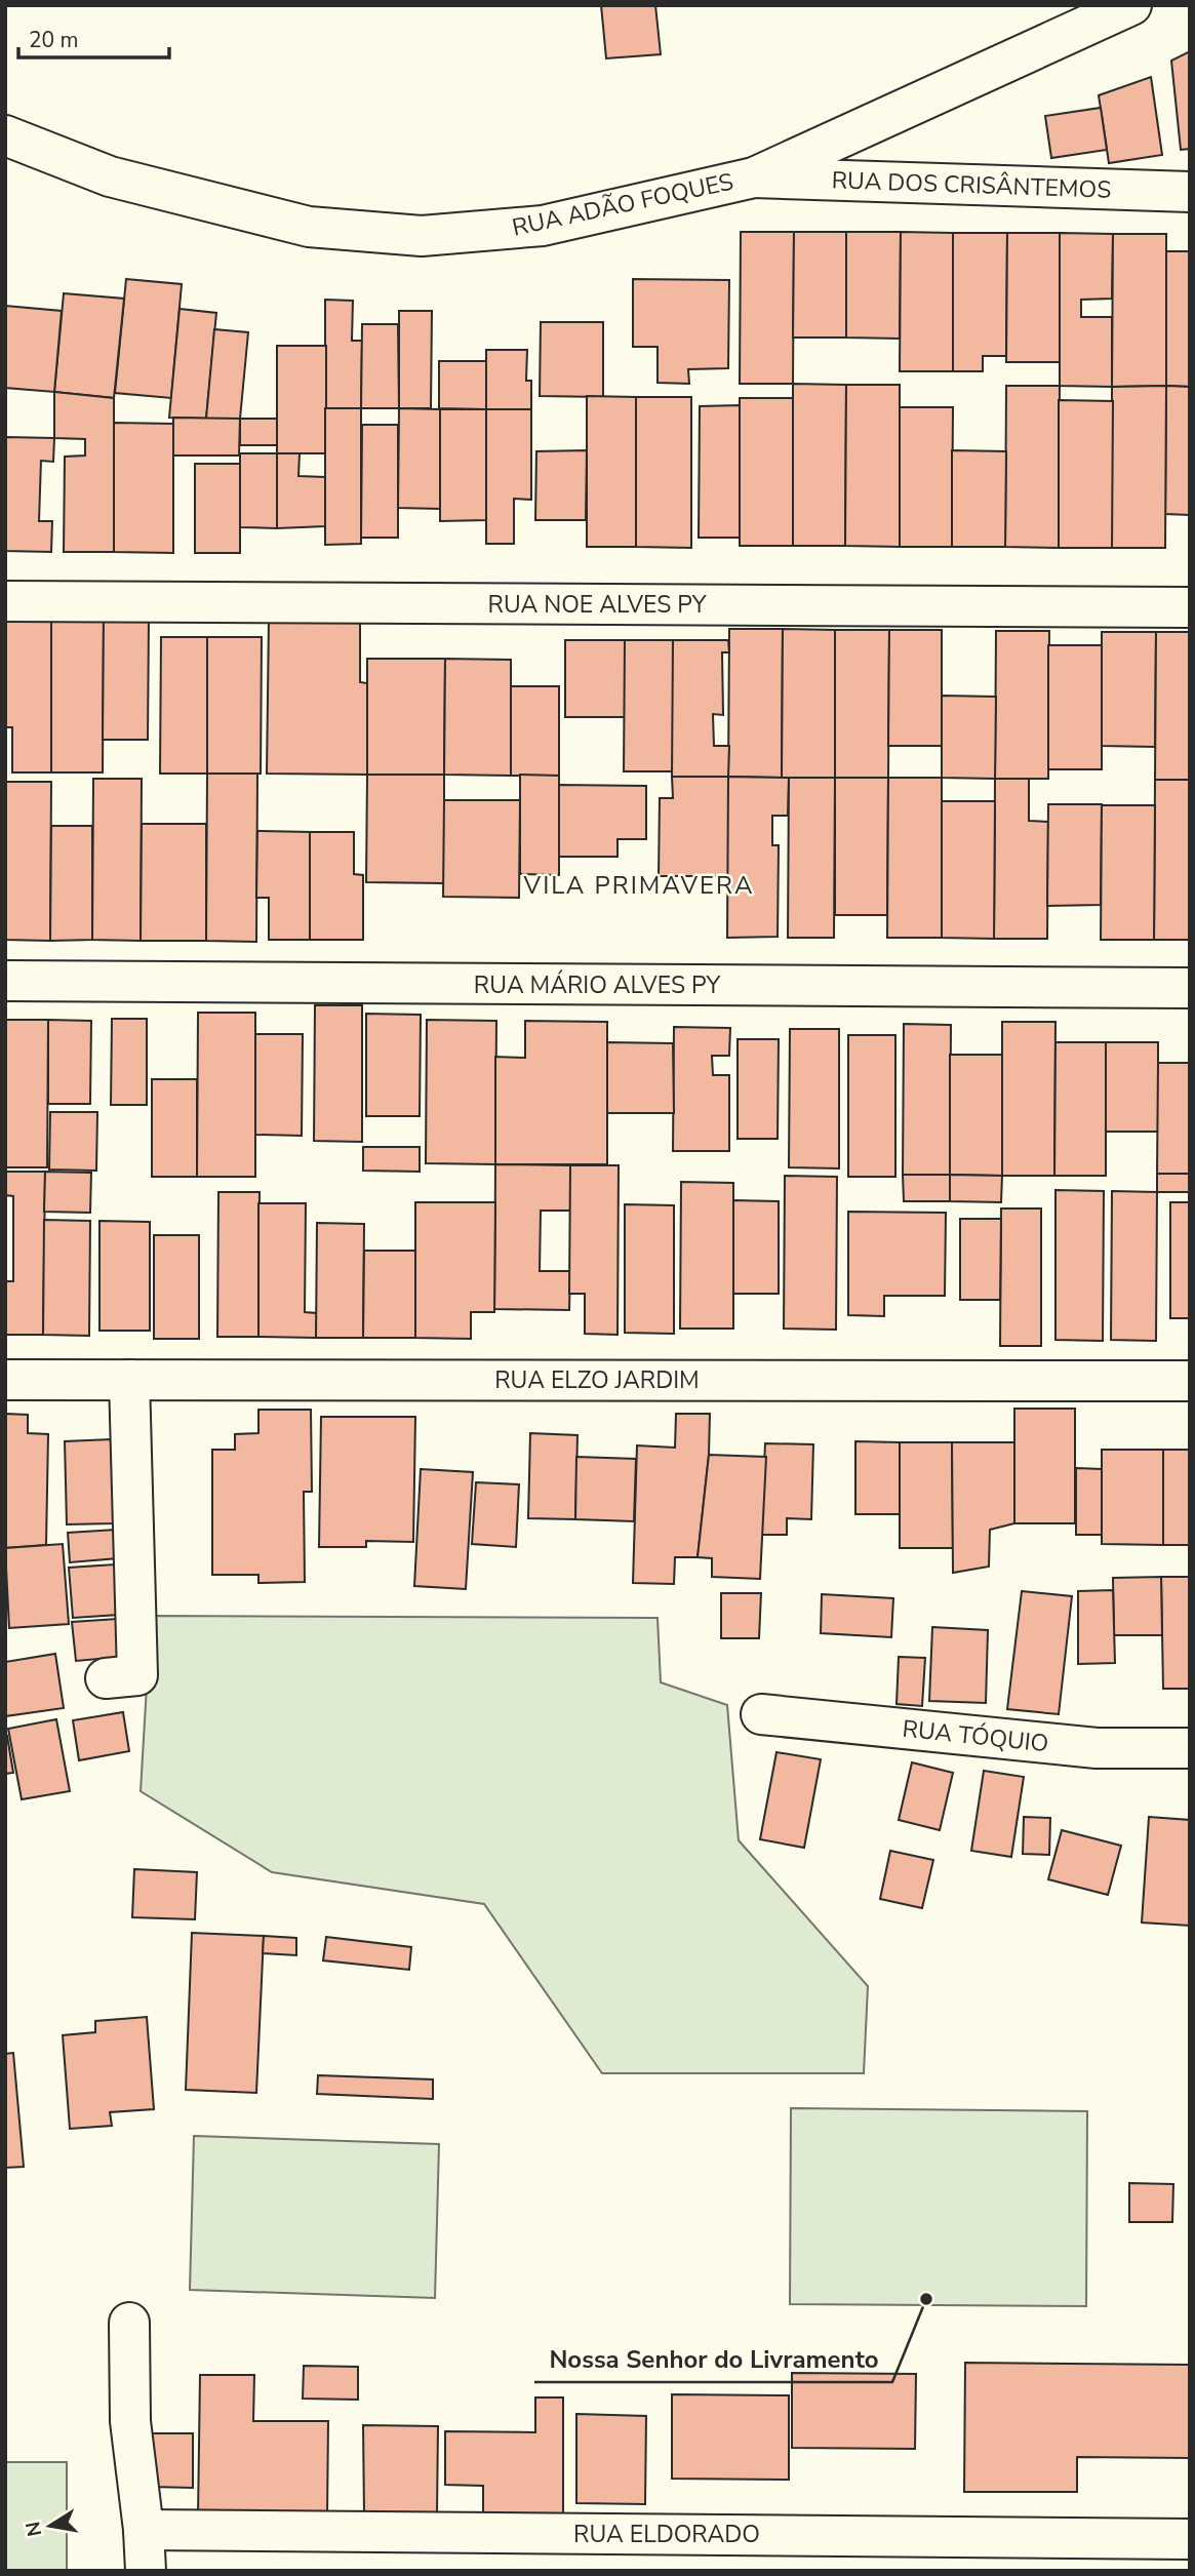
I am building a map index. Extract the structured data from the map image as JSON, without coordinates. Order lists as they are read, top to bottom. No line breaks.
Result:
{"streets":{"street":["RUA DOS CRISÂNTEMOS","RUA ADÃO FOQUES","RUA NOE ALVES PY","RUA MÁRIO ALVES PY","RUA ELZO JARDIM","RUA TÓQUIO","RUA ELDORADO"]},"crossings":[["RUA DOS CRISÂNTEMOS","RUA ADÃO FOQUES"]],"districts":["VILA PRIMAVERA"],"places":["Nossa Senhor do Livramento"],"scale_bar":"20 m","north":"left"}
